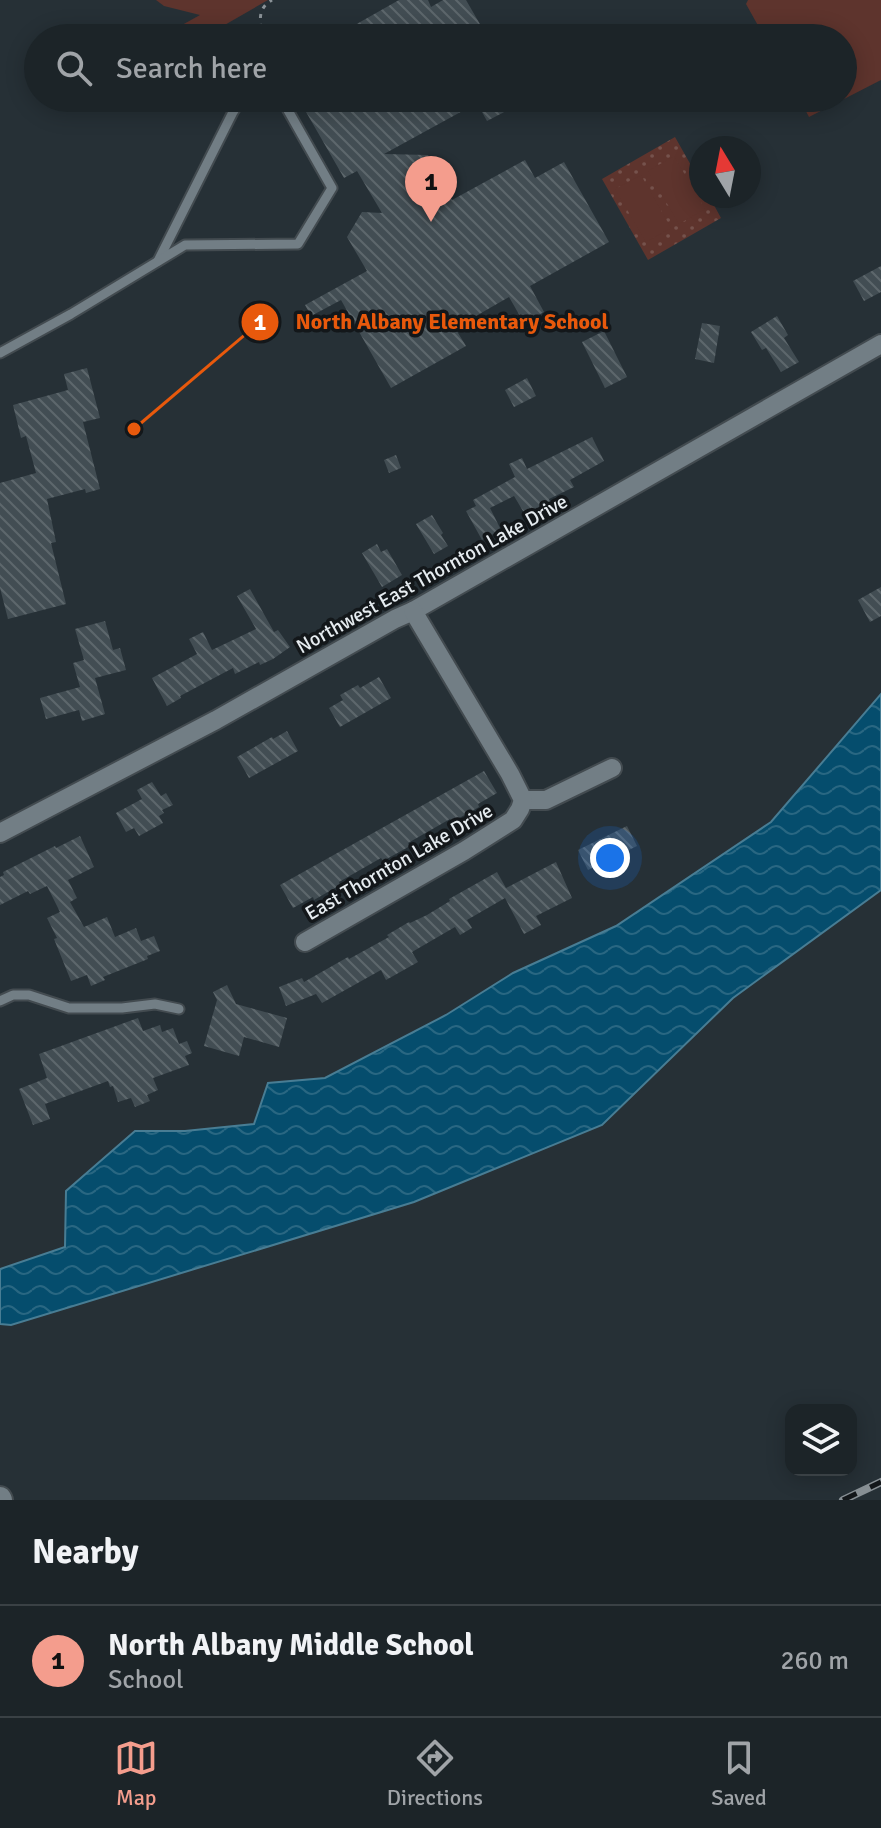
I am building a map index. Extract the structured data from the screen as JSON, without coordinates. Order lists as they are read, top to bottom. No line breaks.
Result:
{"streets":{"street":["Northwest East Thornton Lake Drive","East Thornton Lake Drive"]},"places":["North Albany Elementary School"],"north":"top","page":{"search":"Search here","pins":"1","heading":"Nearby","list":[{"mark":"1","name":"North Albany Middle School","note":"School","value":"260 m"}],"nav":["Map","Directions","Saved"]}}
